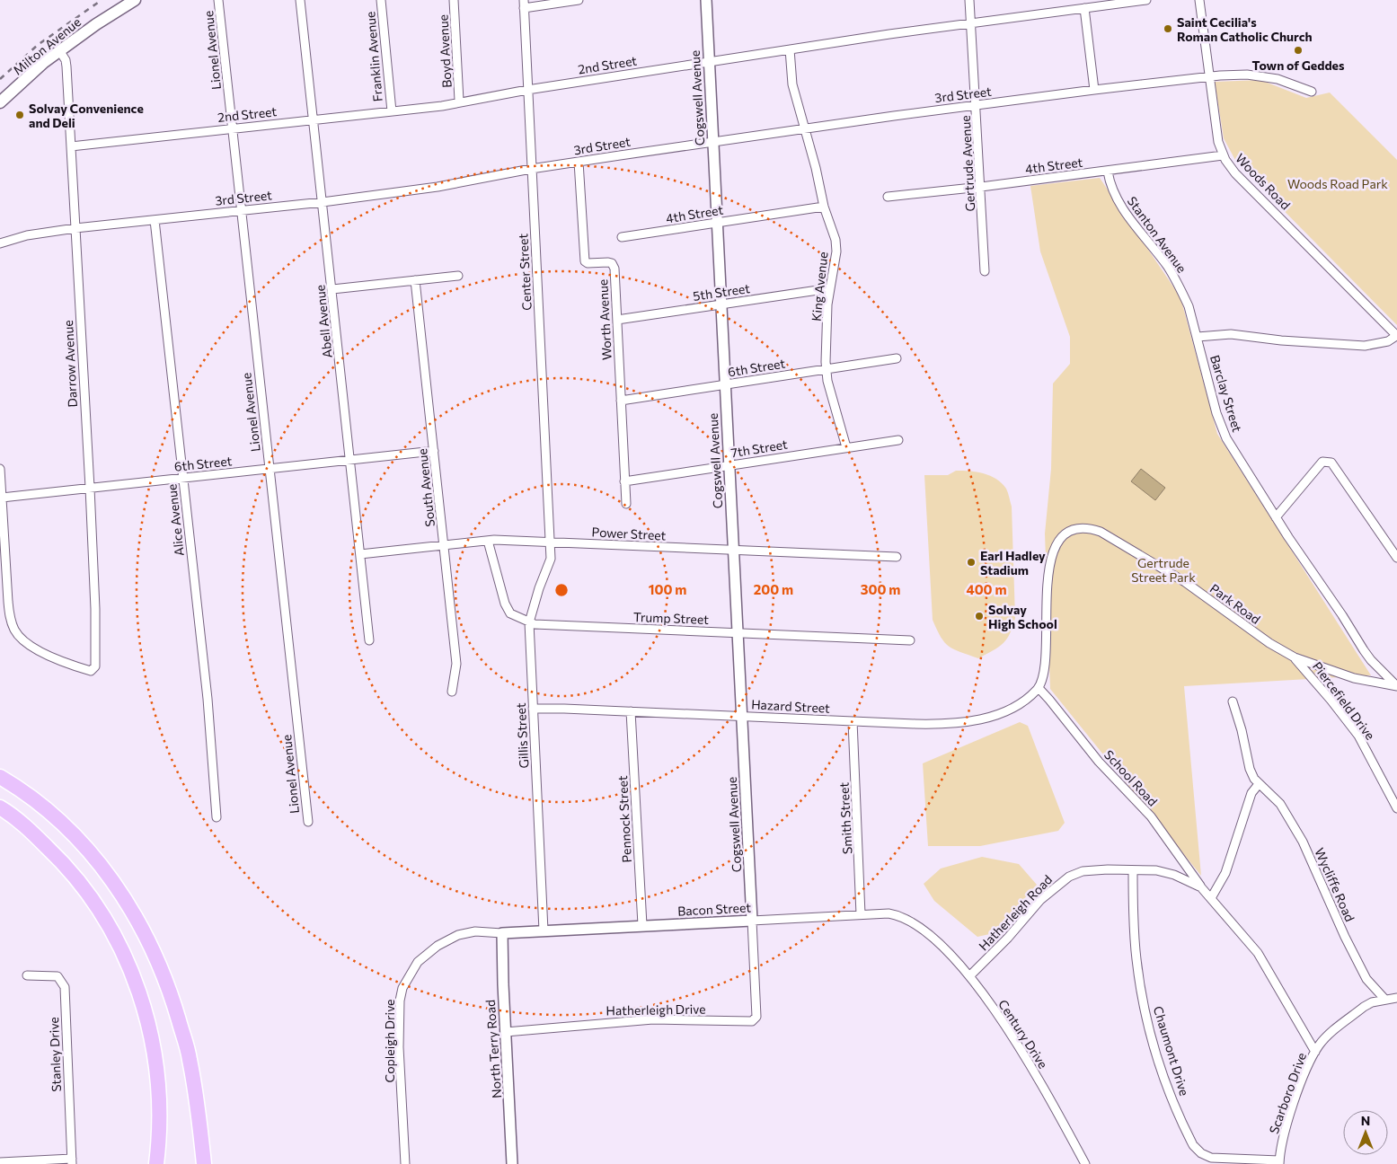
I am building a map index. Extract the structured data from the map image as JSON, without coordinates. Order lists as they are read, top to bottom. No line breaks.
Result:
{"streets":{"main road":["Milton Avenue"],"street":["Lionel Avenue","Boyd Avenue","Franklin Avenue","2nd Street","3rd Street","Cogswell Avenue","Gertrude Avenue","4th Street","Woods Road","Stanton Avenue","Center Street","King Avenue","5th Street","Worth Avenue","Abell Avenue","Darrow Avenue","6th Street","Barclay Street","7th Street","South Avenue","Alice Avenue","Power Street","Park Road","Trump Street","Piercefield Drive","Hazard Street","Gillis Street","School Road","Smith Street","Pennock Street","Wycliffe Road","Bacon Street","Hatherleigh Road","Hatherleigh Drive","Century Drive","Copleigh Drive","North Terry Road","Chaumont Drive","Stanley Drive","Scarboro Drive"]},"crossings":[["Milton Avenue","Darrow Avenue"],["Lionel Avenue","2nd Street"],["Lionel Avenue","3rd Street"],["Lionel Avenue","6th Street"],["Boyd Avenue","2nd Street"],["Franklin Avenue","2nd Street"],["2nd Street","Cogswell Avenue"],["2nd Street","Gertrude Avenue"],["2nd Street","Center Street"],["2nd Street","King Avenue"],["2nd Street","Abell Avenue"],["2nd Street","Darrow Avenue"],["3rd Street","Cogswell Avenue"],["3rd Street","Gertrude Avenue"],["3rd Street","Woods Road"],["3rd Street","Center Street"],["3rd Street","King Avenue"],["3rd Street","Worth Avenue"],["3rd Street","Abell Avenue"],["3rd Street","Darrow Avenue"],["3rd Street","Alice Avenue"],["Cogswell Avenue","4th Street"],["Cogswell Avenue","5th Street"],["Cogswell Avenue","6th Street"],["Cogswell Avenue","7th Street"],["Cogswell Avenue","Power Street"],["Cogswell Avenue","Trump Street"],["Cogswell Avenue","Hazard Street"],["Cogswell Avenue","Bacon Street"],["Cogswell Avenue","Hatherleigh Drive"],["Gertrude Avenue","4th Street"],["4th Street","Woods Road"],["4th Street","Stanton Avenue"],["4th Street","King Avenue"],["Stanton Avenue","Barclay Street"],["Center Street","Power Street"],["Center Street","Gillis Street"],["King Avenue","5th Street"],["King Avenue","6th Street"],["King Avenue","7th Street"],["5th Street","Worth Avenue"],["Worth Avenue","6th Street"],["Worth Avenue","7th Street"],["Abell Avenue","6th Street"],["Abell Avenue","Power Street"],["Darrow Avenue","6th Street"],["6th Street","South Avenue"],["6th Street","Alice Avenue"],["Barclay Street","Park Road"],["South Avenue","Power Street"],["Power Street","Trump Street"],["Power Street","Gillis Street"],["Park Road","Piercefield Drive"],["Park Road","Hazard Street"],["Park Road","School Road"],["Trump Street","Gillis Street"],["Hazard Street","Gillis Street"],["Hazard Street","School Road"],["Hazard Street","Smith Street"],["Hazard Street","Pennock Street"],["Gillis Street","Bacon Street"],["School Road","Hatherleigh Road"],["Smith Street","Bacon Street"],["Pennock Street","Bacon Street"],["Wycliffe Road","Scarboro Drive"],["Bacon Street","Hatherleigh Drive"],["Bacon Street","Century Drive"],["Bacon Street","Copleigh Drive"],["Bacon Street","North Terry Road"],["Hatherleigh Road","Century Drive"],["Hatherleigh Road","Chaumont Drive"],["Hatherleigh Road","Scarboro Drive"],["Hatherleigh Drive","North Terry Road"],["Copleigh Drive","North Terry Road"],["Chaumont Drive","Scarboro Drive"]],"parks":["Woods Road Park","Gertrude Street Park"],"places":["Saint Cecilia's Roman Catholic Church","Town of Geddes","Solvay Convenience and Deli","Earl Hadley Stadium","Solvay High School"],"north":"top","rings":["100 m","200 m","300 m","400 m"]}
